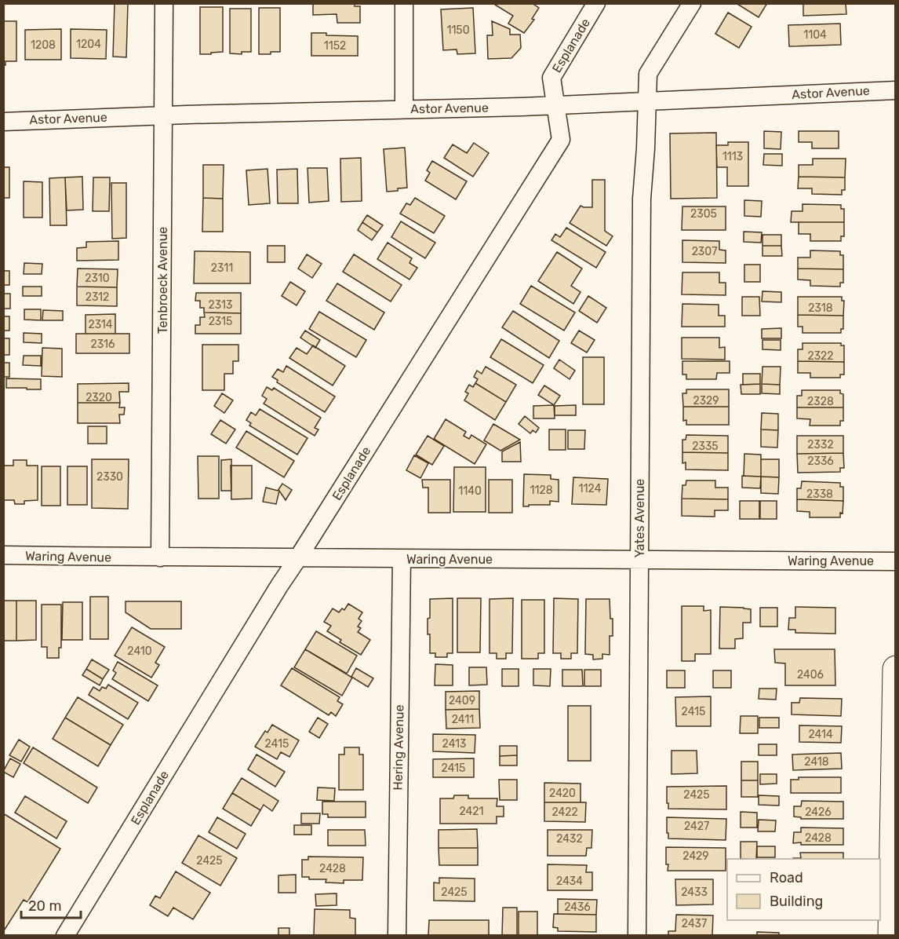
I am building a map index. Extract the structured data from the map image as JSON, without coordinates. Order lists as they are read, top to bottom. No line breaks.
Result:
{"streets":{"street":["Esplanade","Astor Avenue","Tenbroeck Avenue","Yates Avenue","Waring Avenue","Hering Avenue"]},"crossings":[["Esplanade","Astor Avenue"],["Esplanade","Waring Avenue"],["Astor Avenue","Tenbroeck Avenue"],["Astor Avenue","Yates Avenue"],["Tenbroeck Avenue","Waring Avenue"],["Yates Avenue","Waring Avenue"],["Waring Avenue","Hering Avenue"]],"house_numbers":["1150","1104","1204","1208","1152","1113","2305","2307","2311","2310","2312","2313","2318","2315","2314","2316","2322","2320","2329","2328","2332","2335","2336","2330","1124","1128","1140","2338","2410","2406","2409","2415","2411","2414","2415","2413","2418","2415","2420","2425","2421","2422","2426","2427","2428","2432","2429","2425","2428","2434","2425","2433","2436","2437"],"legend":["Road","Building"],"scale_bar":"20 m"}
